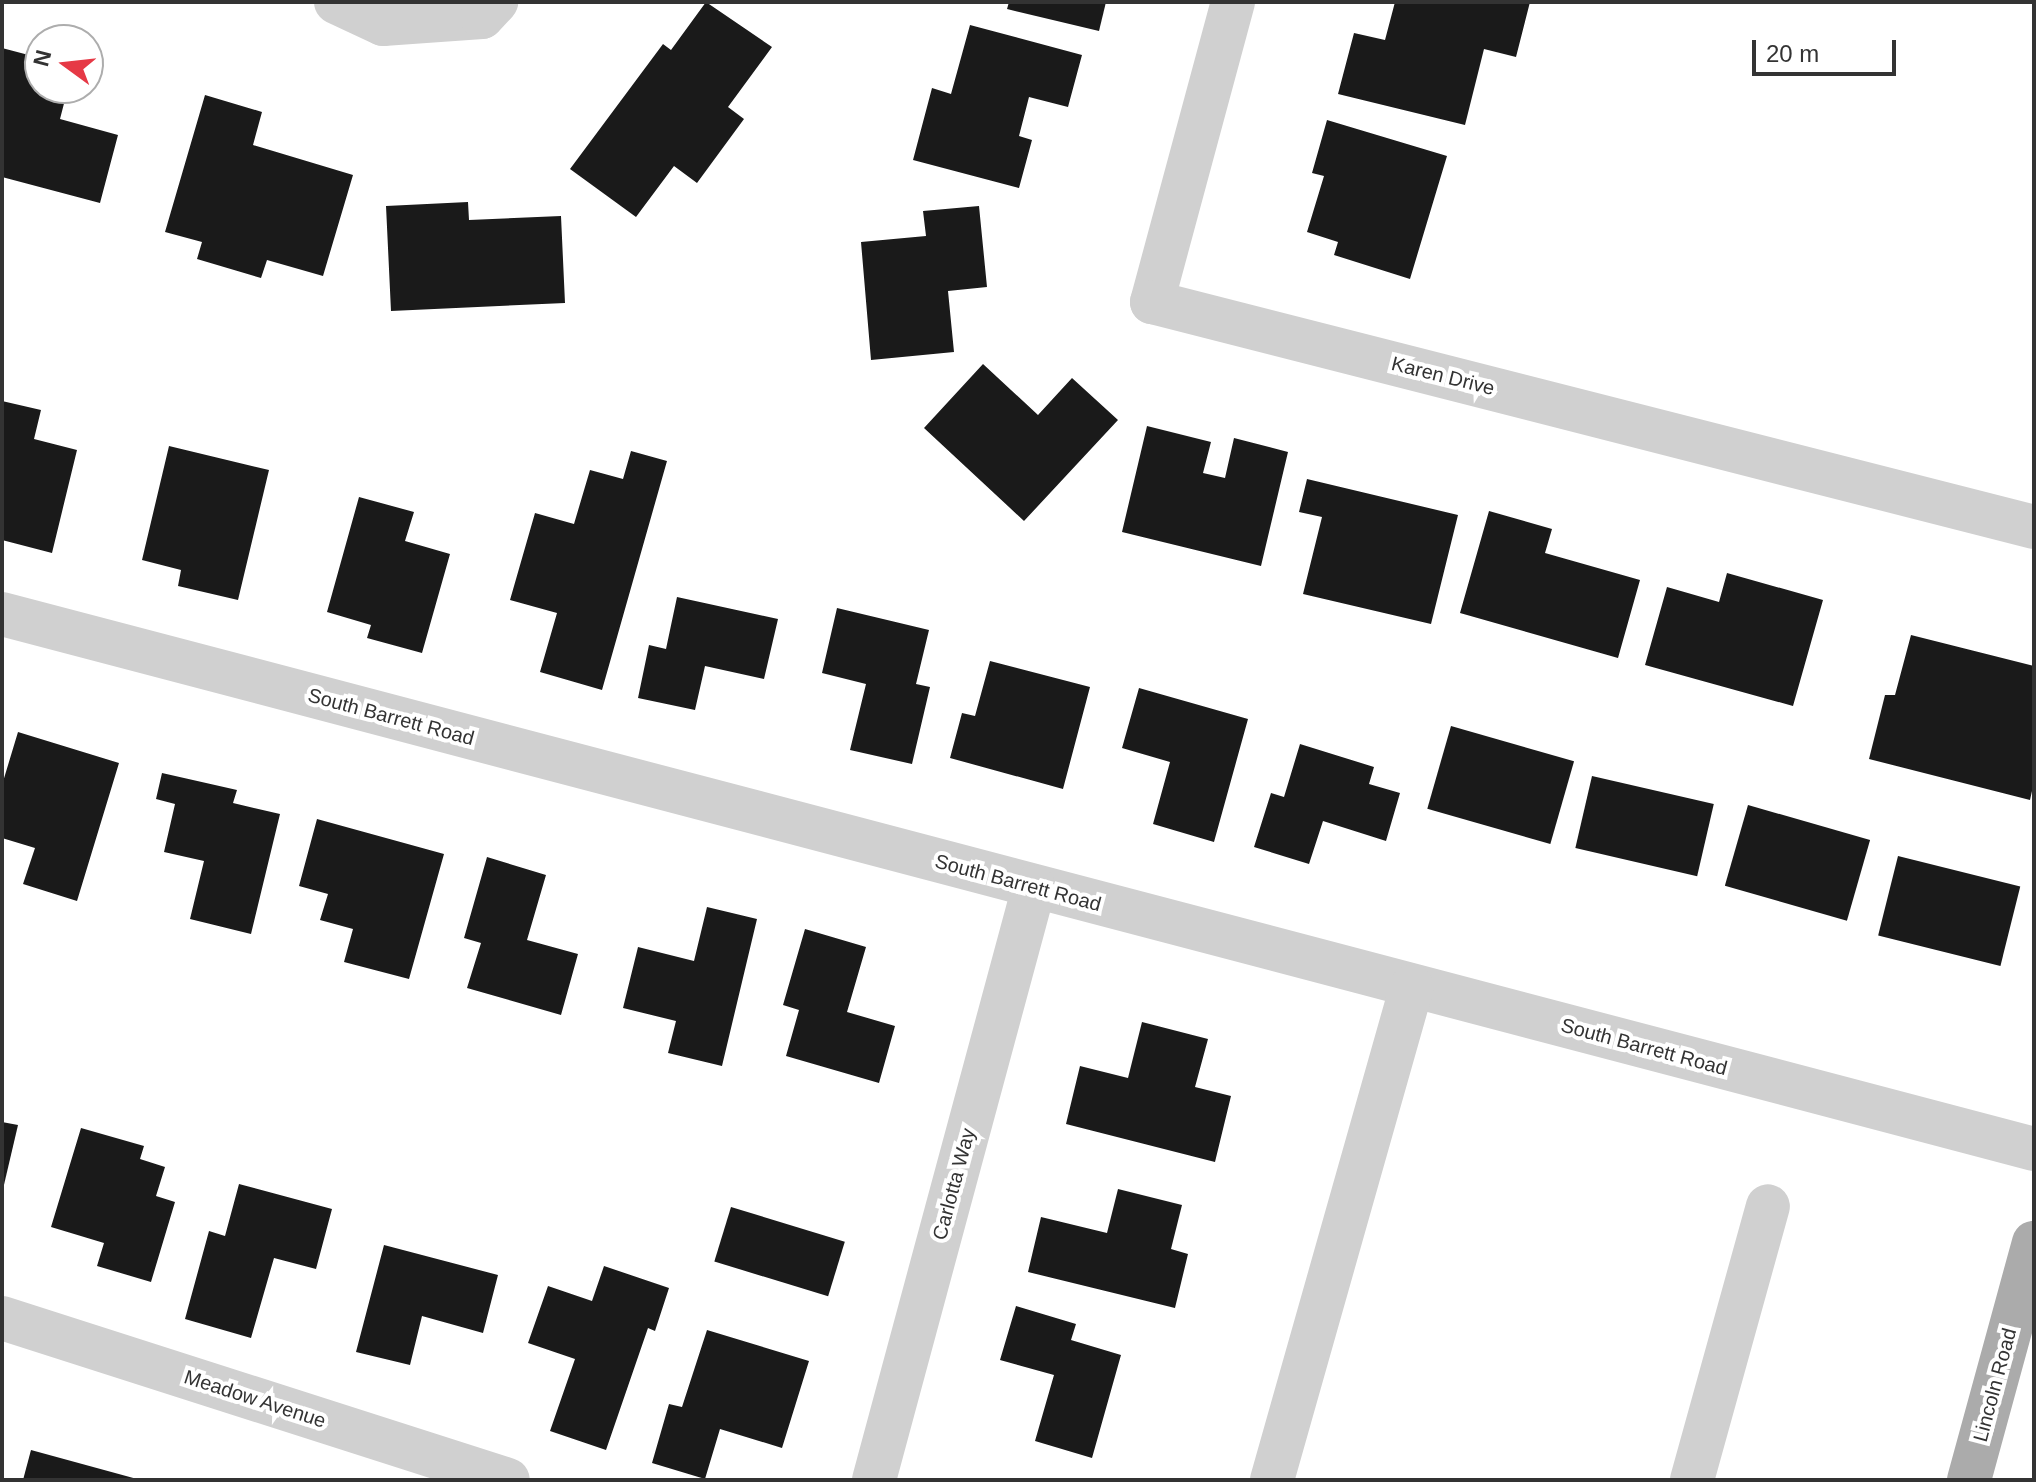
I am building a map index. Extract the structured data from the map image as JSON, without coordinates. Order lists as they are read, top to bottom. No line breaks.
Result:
{"streets":{"main road":["Lincoln Road"],"street":["Karen Drive","South Barrett Road","Carlotta Way","Meadow Avenue"]},"crossings":[["South Barrett Road","Carlotta Way"]],"scale_bar":"20 m","north":"left"}
